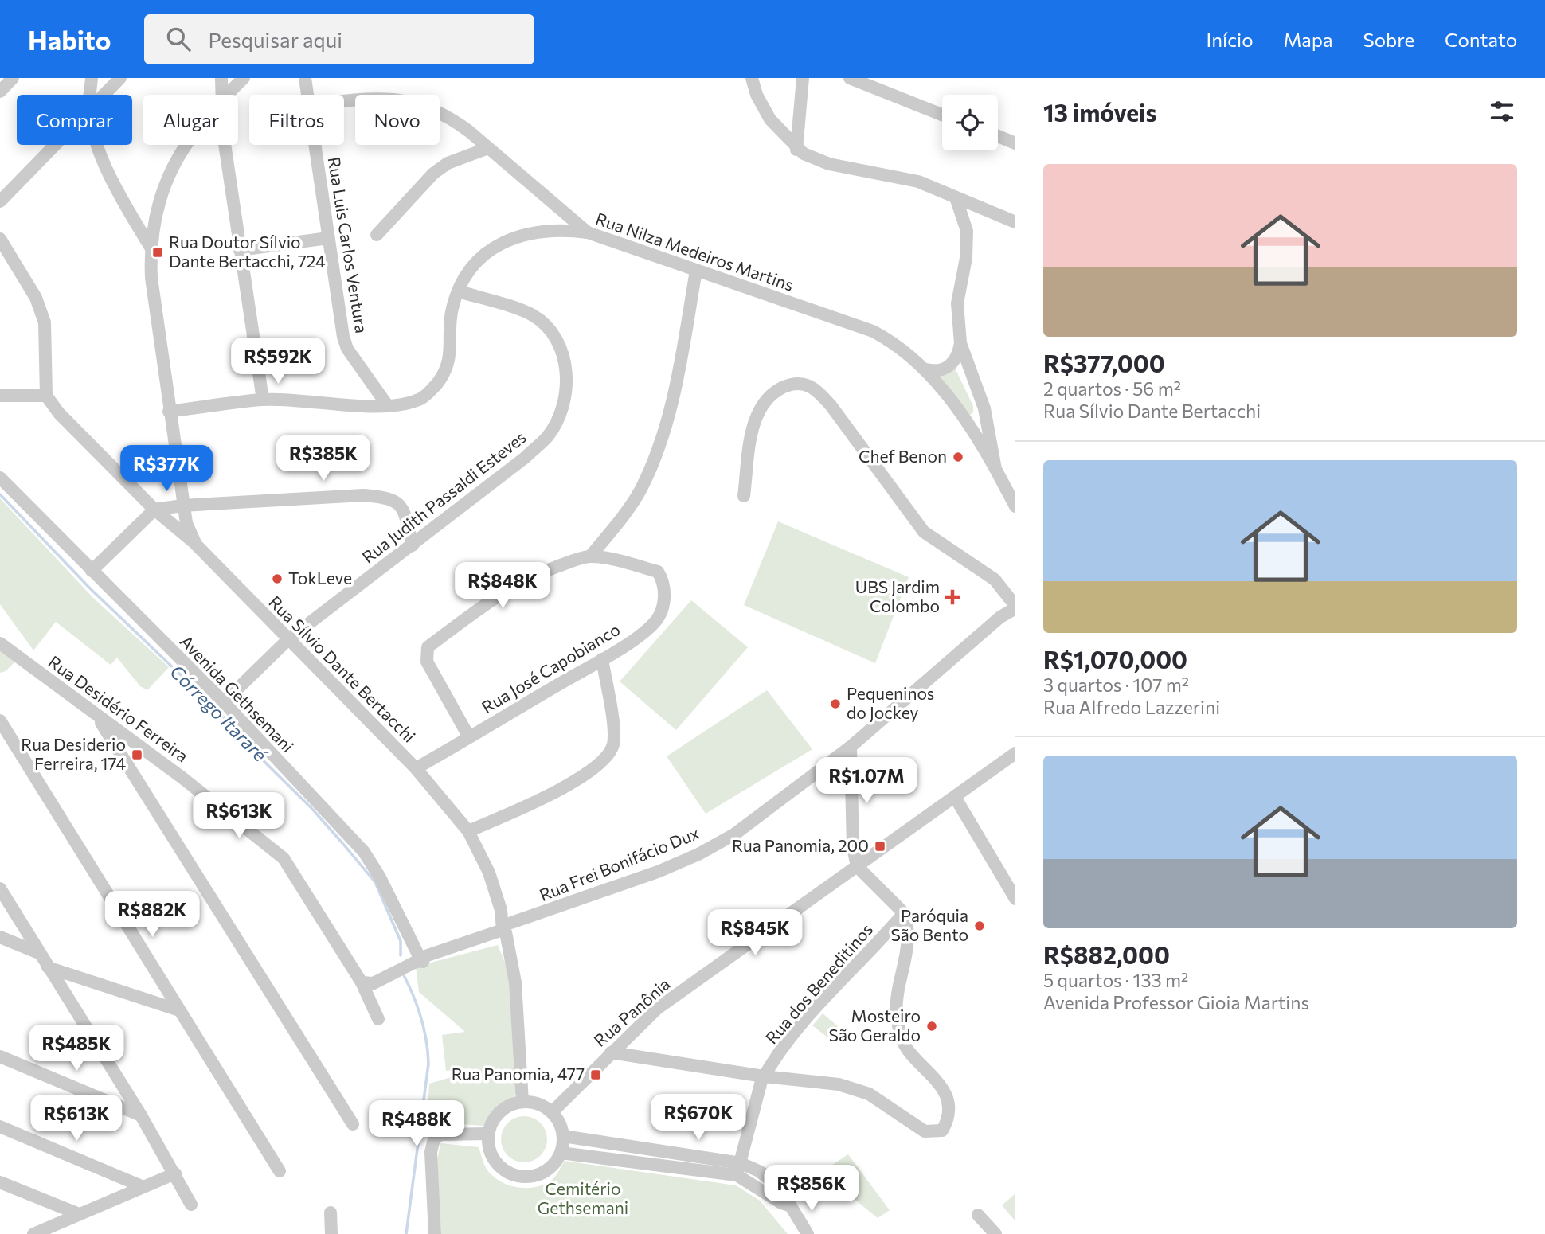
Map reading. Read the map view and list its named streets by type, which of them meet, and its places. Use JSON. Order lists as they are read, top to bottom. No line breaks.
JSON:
{"streets":{"street":["Rua Luis Carlos Ventura","Rua Nilza Medeiros Martins","Rua Judith Passaldi Esteves","Rua José Capobianco","Rua Sílvio Dante Bertacchi","Avenida Gethsemani","Rua Desidério Ferreira","Rua Frei Bonifácio Dux","Rua dos Beneditinos","Rua Panônia"]},"crossings":[["Rua Luis Carlos Ventura","Rua Nilza Medeiros Martins"],["Rua Nilza Medeiros Martins","Rua Judith Passaldi Esteves"],["Rua Nilza Medeiros Martins","Rua Sílvio Dante Bertacchi"],["Rua Judith Passaldi Esteves","Rua Sílvio Dante Bertacchi"],["Rua Judith Passaldi Esteves","Avenida Gethsemani"],["Rua José Capobianco","Rua Sílvio Dante Bertacchi"],["Rua Sílvio Dante Bertacchi","Rua Frei Bonifácio Dux"],["Rua Sílvio Dante Bertacchi","Rua Panônia"],["Avenida Gethsemani","Rua Frei Bonifácio Dux"],["Rua Desidério Ferreira","Rua Frei Bonifácio Dux"]],"water":["Córrego Itararé"],"parks":["Cemitério Gethsemani"],"places":{"transit":["Rua Doutor Sílvio Dante Bertacchi, 724","Rua Desiderio Ferreira, 174","Rua Panomia, 200","Rua Panomia, 477"],"other":["Chef Benon","TokLeve","Pequeninos do Jockey","Paróquia São Bento","Mosteiro São Geraldo"],"health":["UBS Jardim Colombo"]},"page":{"header":"Habito","search":"Pesquisar aqui","nav":["Início","Mapa","Sobre","Contato"],"heading":"13 imóveis","chip":["Comprar","Alugar","Filtros","Novo"],"list":[{"name":"R$377,000","note":"2 quartos · 56 m² · Rua Sílvio Dante Bertacchi"},{"name":"R$1,070,000","note":"3 quartos · 107 m² · Rua Alfredo Lazzerini"},{"name":"R$882,000","note":"5 quartos · 133 m² · Avenida Professor Gioia Martins"}],"price":["R$592K","R$385K","R$377K","R$848K","R$1.07M","R$613K","R$882K","R$845K","R$485K","R$670K","R$613K","R$488K","R$856K"]}}
